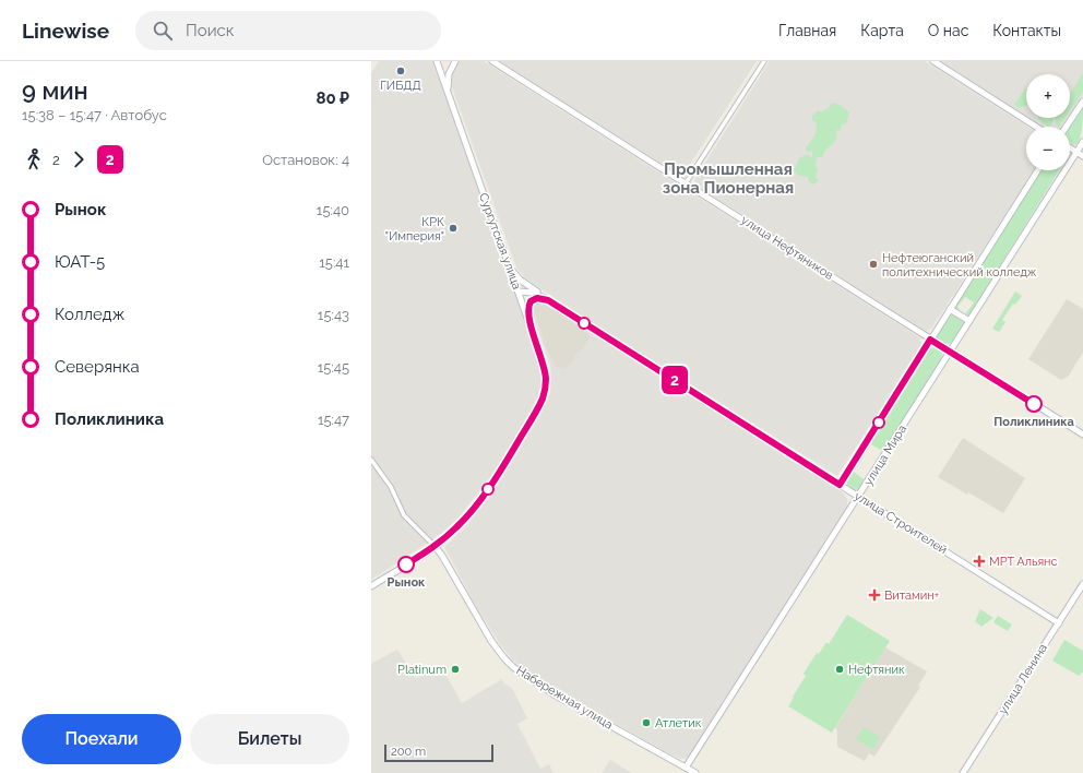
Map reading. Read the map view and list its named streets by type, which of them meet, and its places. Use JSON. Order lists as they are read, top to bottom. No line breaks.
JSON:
{"streets":{"main road":["Сургутская улица","улица Нефтяников","улица Мира","улица Строителей","улица Ленина","Набережная улица"]},"crossings":[["Сургутская улица","улица Строителей"],["Сургутская улица","Набережная улица"],["улица Нефтяников","улица Мира"],["улица Мира","улица Строителей"],["улица Мира","Набережная улица"],["улица Строителей","улица Ленина"]],"districts":["Промышленная зона Пионерная"],"places":{"other":["ГИБДД","КРК \"Империя\"","Нефтеюганский политехнический колледж","Поликлиника","Рынок","Platinum","Нефтяник","Атлетик"],"health":["МРТ Альянс","Витамин+"]},"lines":["bus line 2"],"scale_bar":"200 m","page":{"header":"Linewise","search":"Поиск","nav":["Главная","Карта","О нас","Контакты"],"heading":["9 мин","15:38 – 15:47 · Автобус","80 ₽"],"on_map":"2","map_buttons":["+","−"],"legs":["2","2","Остановок: 4"],"list":[{"name":"Рынок","value":"15:40"},{"name":"ЮАТ-5","value":"15:41"},{"name":"Колледж","value":"15:43"},{"name":"Северянка","value":"15:45"},{"name":"Поликлиника","value":"15:47"}],"buttons":["Поехали","Билеты"],"scale":"200 m"}}
